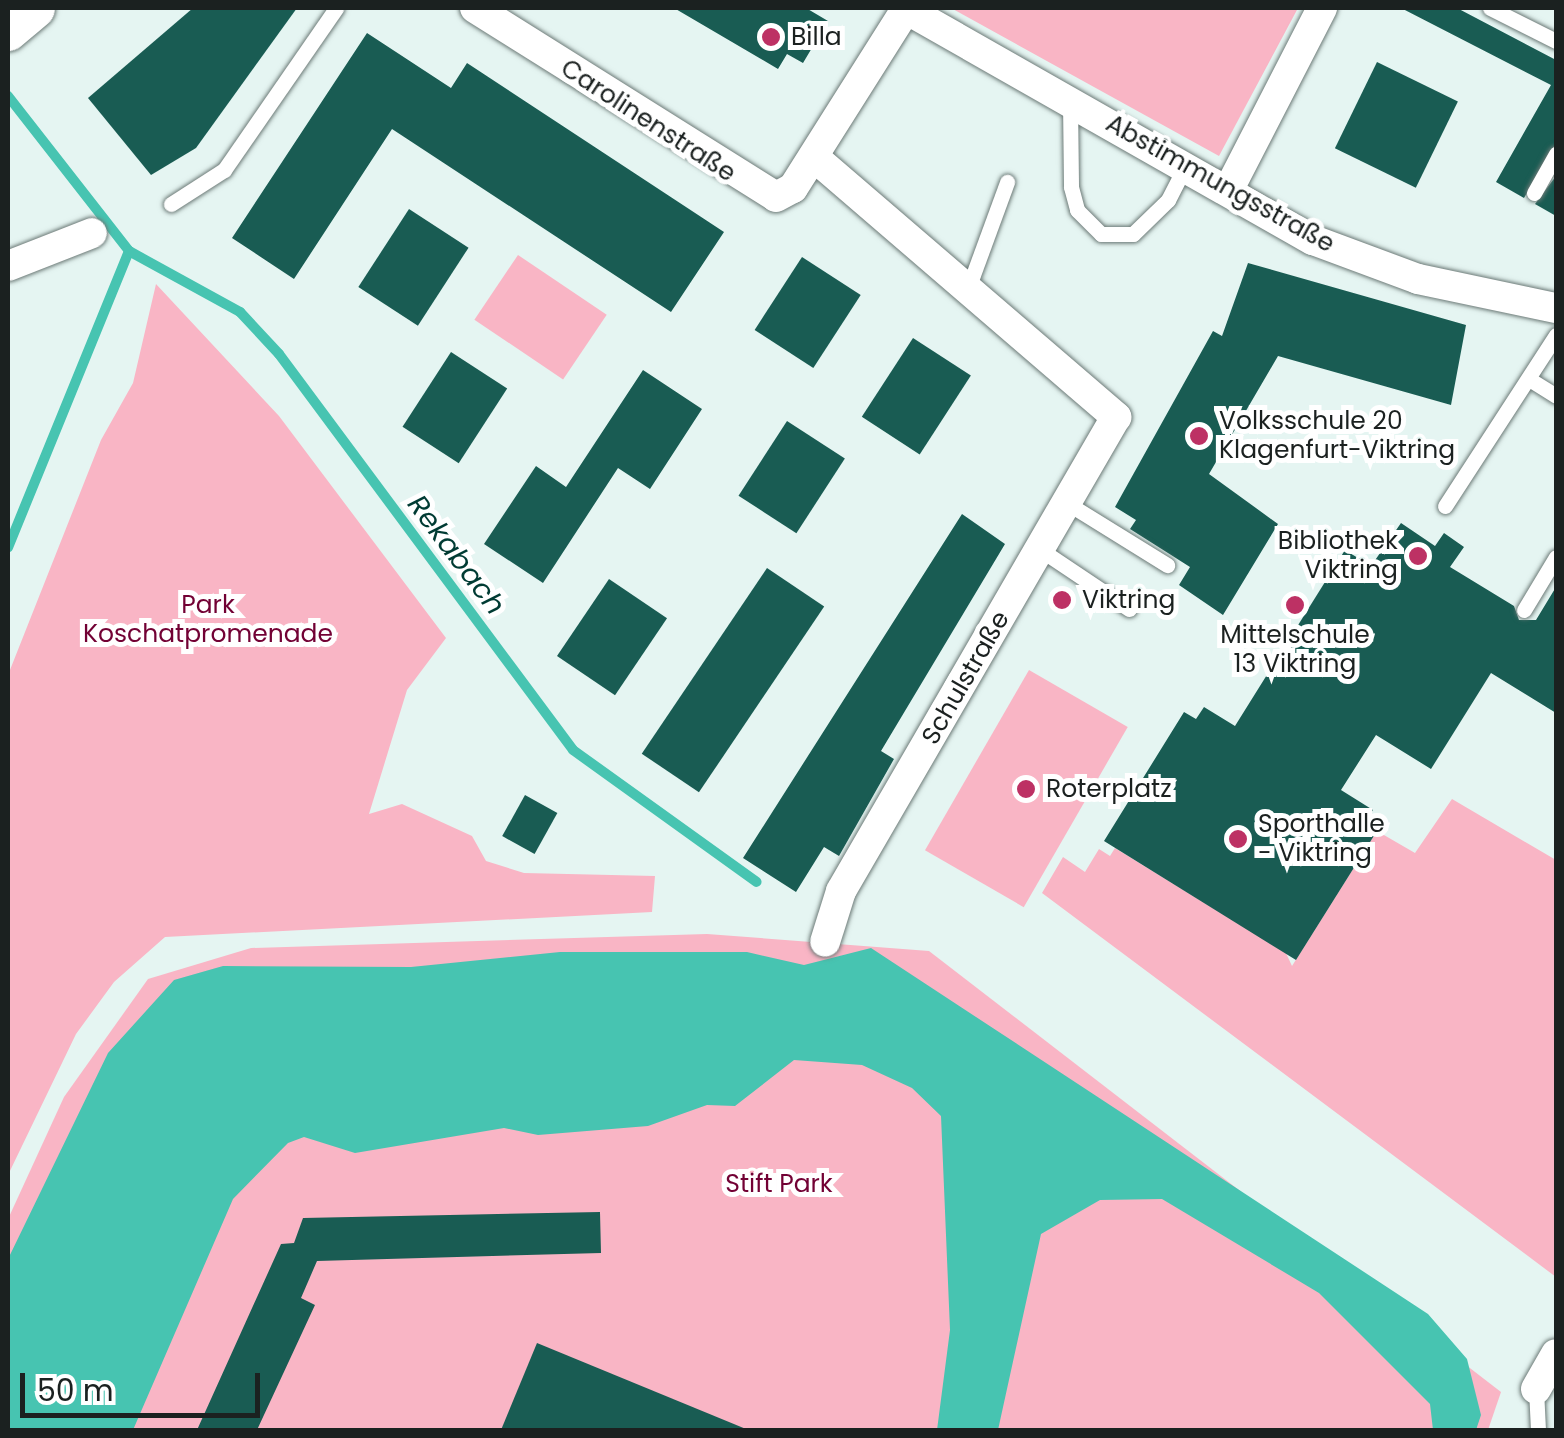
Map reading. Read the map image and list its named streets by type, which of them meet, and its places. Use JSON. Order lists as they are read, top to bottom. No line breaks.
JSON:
{"streets":{"street":["Carolinenstraße","Abstimmungsstraße","Schulstraße"]},"crossings":[["Carolinenstraße","Abstimmungsstraße"]],"water":["Rekabach"],"parks":["Park Koschatpromenade","Stift Park"],"places":["Billa","Volksschule 20 Klagenfurt-Viktring","Bibliothek Viktring","Viktring","Mittelschule 13 Viktring","Roterplatz","Sporthalle - Viktring"],"scale_bar":"50 m"}
